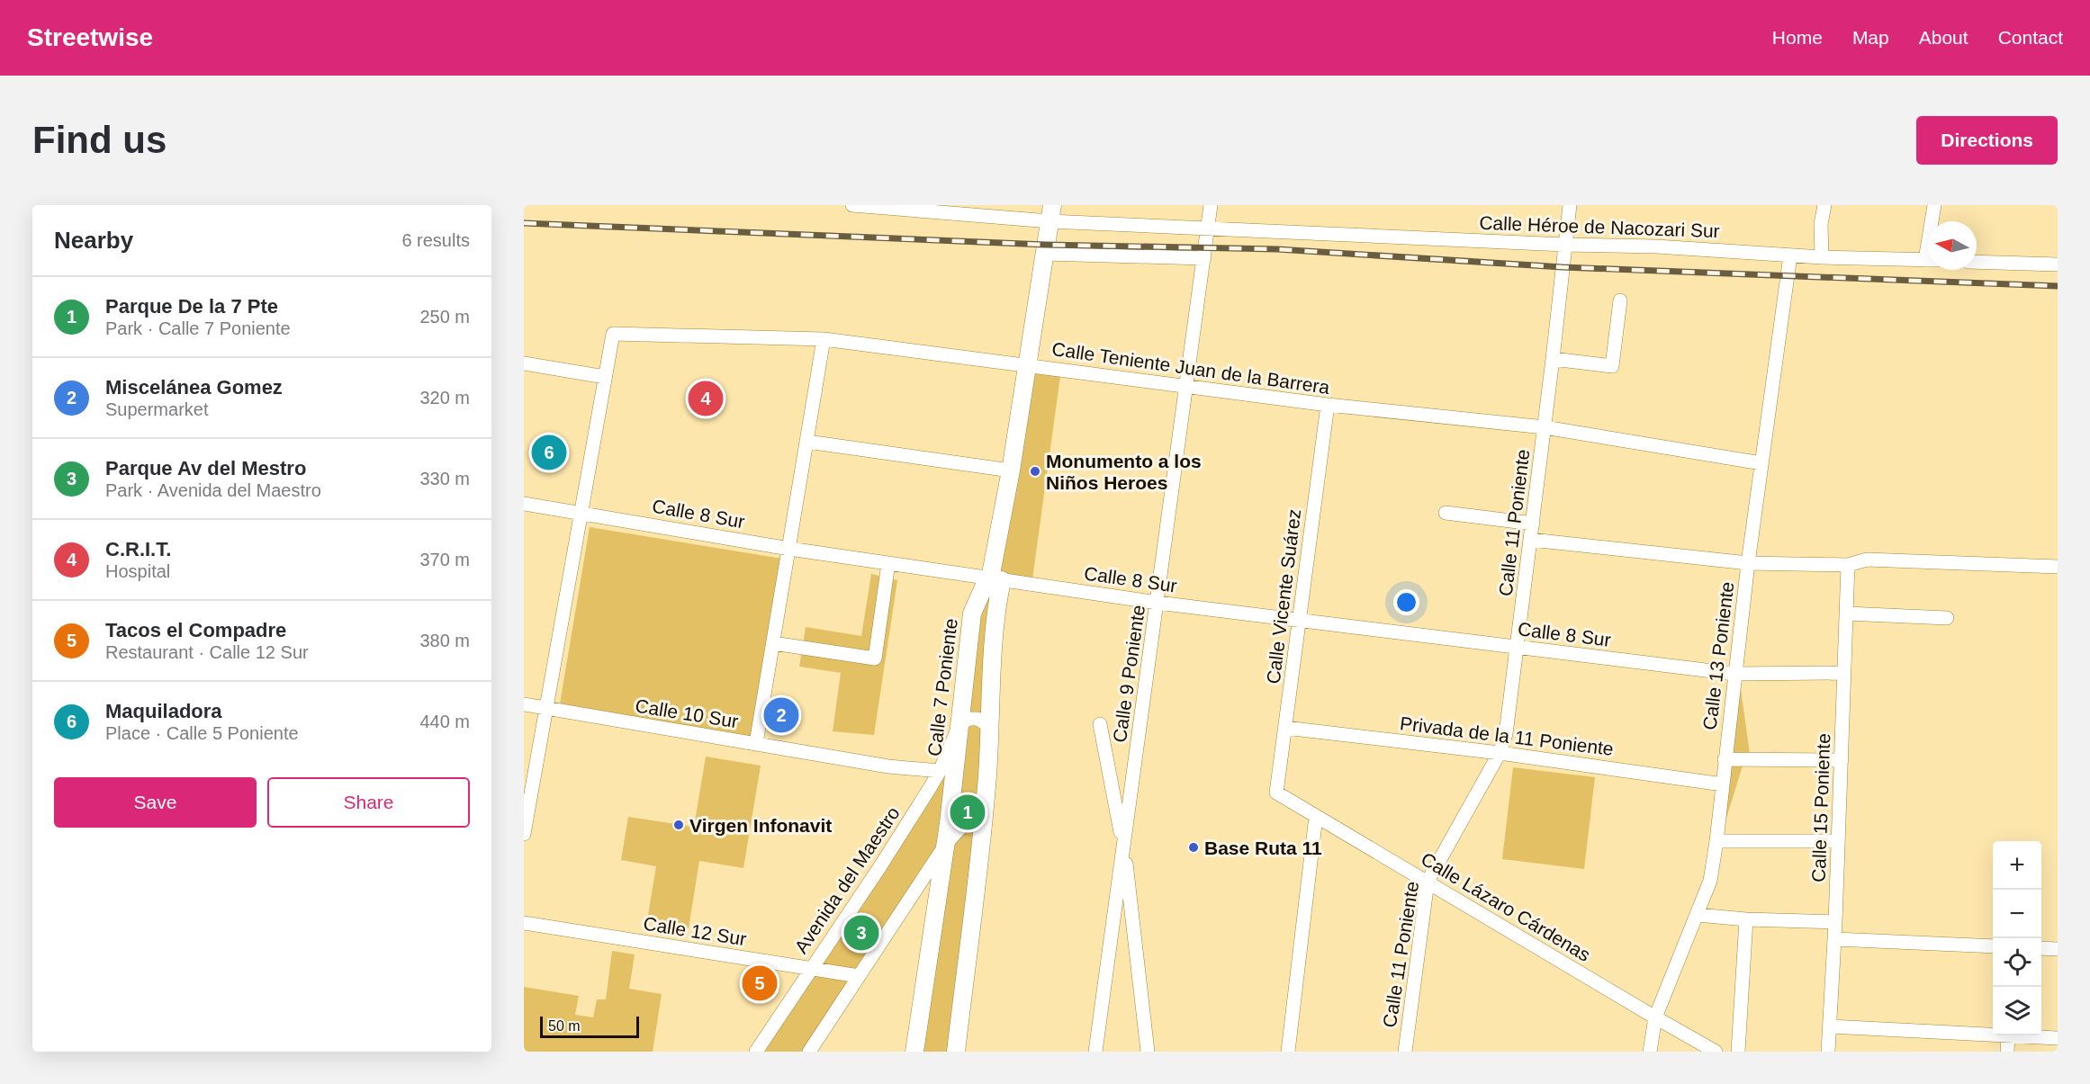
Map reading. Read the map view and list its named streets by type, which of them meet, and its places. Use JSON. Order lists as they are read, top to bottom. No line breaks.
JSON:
{"streets":{"main road":["Calle 7 Poniente"],"street":["Calle Héroe de Nacozari Sur","Calle Teniente Juan de la Barrera","Calle 8 Sur","Calle 11 Poniente","Calle Vicente Suárez","Calle 13 Poniente","Calle 9 Poniente","Calle 10 Sur","Privada de la 11 Poniente","Calle 15 Poniente","Avenida del Maestro","Calle Lázaro Cárdenas","Calle 12 Sur"]},"crossings":[["Calle Héroe de Nacozari Sur","Calle 11 Poniente"],["Calle Héroe de Nacozari Sur","Calle 13 Poniente"],["Calle Héroe de Nacozari Sur","Calle 9 Poniente"],["Calle Héroe de Nacozari Sur","Calle 7 Poniente"],["Calle Teniente Juan de la Barrera","Calle 11 Poniente"],["Calle Teniente Juan de la Barrera","Calle Vicente Suárez"],["Calle Teniente Juan de la Barrera","Calle 13 Poniente"],["Calle Teniente Juan de la Barrera","Calle 9 Poniente"],["Calle Teniente Juan de la Barrera","Calle 7 Poniente"],["Calle 8 Sur","Calle 11 Poniente"],["Calle 8 Sur","Calle Vicente Suárez"],["Calle 8 Sur","Calle 13 Poniente"],["Calle 8 Sur","Calle 9 Poniente"],["Calle 8 Sur","Calle 7 Poniente"],["Calle 8 Sur","Calle 15 Poniente"],["Calle 11 Poniente","Privada de la 11 Poniente"],["Calle 11 Poniente","Calle Lázaro Cárdenas"],["Calle Vicente Suárez","Privada de la 11 Poniente"],["Calle Vicente Suárez","Calle Lázaro Cárdenas"],["Calle 13 Poniente","Privada de la 11 Poniente"],["Calle 13 Poniente","Calle Lázaro Cárdenas"],["Calle 7 Poniente","Avenida del Maestro"],["Calle 10 Sur","Avenida del Maestro"],["Avenida del Maestro","Calle 12 Sur"]],"places":["Monumento a los Niños Heroes","Virgen Infonavit","Base Ruta 11"],"scale_bar":"50 m","north":"left","page":{"header":"Streetwise","nav":["Home","Map","About","Contact"],"buttons":["Directions",["Save","Share"]],"title":"Find us","heading":["Nearby","6 results"],"list":[{"mark":"1","name":"Parque De la 7 Pte","note":"Park · Calle 7 Poniente","value":"250 m"},{"mark":"2","name":"Miscelánea Gomez","note":"Supermarket","value":"320 m"},{"mark":"3","name":"Parque Av del Mestro","note":"Park · Avenida del Maestro","value":"330 m"},{"mark":"4","name":"C.R.I.T.","note":"Hospital","value":"370 m"},{"mark":"5","name":"Tacos el Compadre","note":"Restaurant · Calle 12 Sur","value":"380 m"},{"mark":"6","name":"Maquiladora","note":"Place · Calle 5 Poniente","value":"440 m"}],"pins":["4","6","2","1","3","5"],"map_buttons":["+","−"],"scale":"50 m"}}
